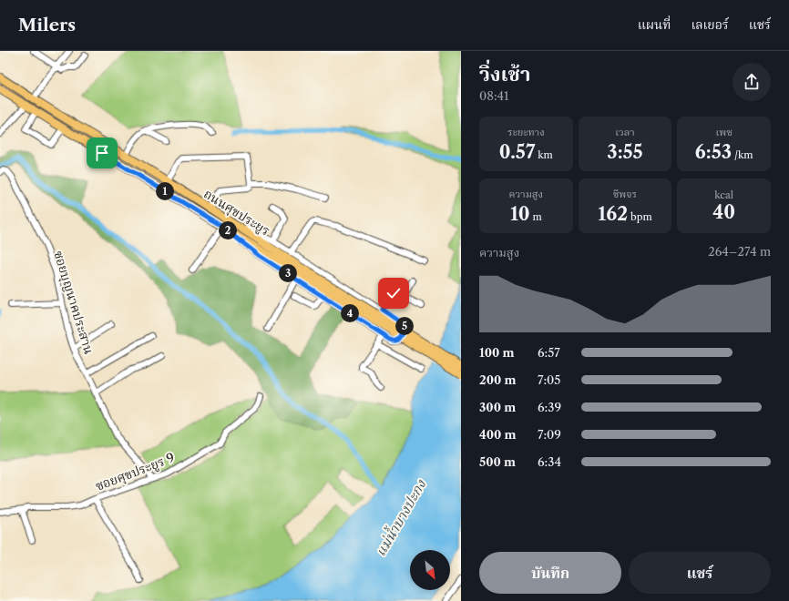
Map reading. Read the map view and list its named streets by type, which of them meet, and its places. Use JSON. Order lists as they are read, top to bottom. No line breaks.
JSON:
{"streets":{"main road":["ถนนศุขประยูร"],"street":["ซอยบุญนาคประสาน","ซอยศุขประยูร 9"]},"crossings":[["ซอยบุญนาคประสาน","ซอยศุขประยูร 9"]],"water":["แม่น้ำบางปะกง"],"north":"bottom right","page":{"header":"Milers","nav":["แผนที่","เลเยอร์","แชร์"],"heading":["วิ่งเช้า","08:41"],"stats":[["ระยะทาง","0.57 km"],["เวลา","3:55"],["เพซ","6:53 /km"],["ความสูง","10 m"],["ชีพจร","162 bpm"],["kcal","40"]],"pins":["1","2","3","4","5"],"chart":["ความสูง","264–274 m"],"list":[{"name":"100 m","note":"6:57"},{"name":"200 m","note":"7:05"},{"name":"300 m","note":"6:39"},{"name":"400 m","note":"7:09"},{"name":"500 m","note":"6:34"}],"buttons":["บันทึก","แชร์"]}}
